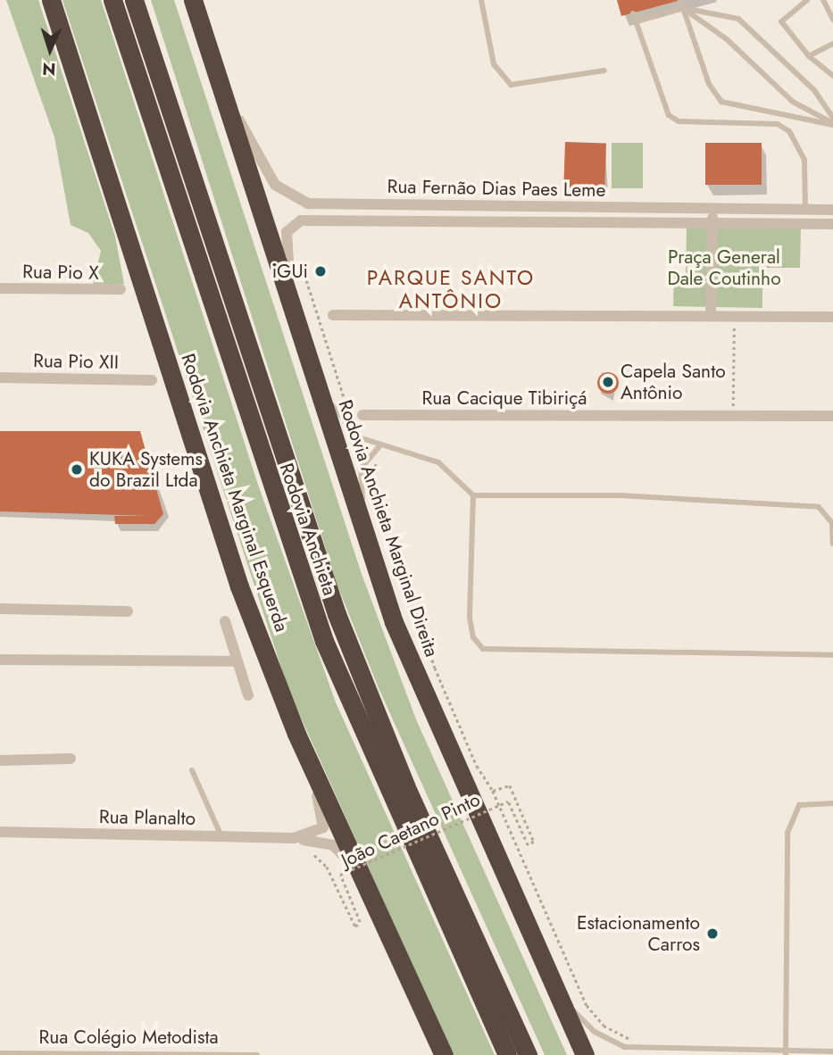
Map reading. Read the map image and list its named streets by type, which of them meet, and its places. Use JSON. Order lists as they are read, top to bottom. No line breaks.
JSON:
{"streets":{"highway":["Rodovia Anchieta Marginal Esquerda","Rodovia Anchieta Marginal Direita","Rodovia Anchieta"],"street":["Rua Fernão Dias Paes Leme","Rua Pio X","Rua Pio XII","Rua Cacique Tibiriçá","Rua Planalto"],"lane":["Rua Colégio Metodista"],"path":["João Caetano Pinto"]},"crossings":[["Rua Fernão Dias Paes Leme","Rodovia Anchieta Marginal Direita"],["Rodovia Anchieta Marginal Esquerda","Rua Planalto"]],"districts":["PARQUE SANTO ANTÔNIO"],"parks":["Praça General Dale Coutinho"],"places":["iGUi","Capela Santo Antônio","KUKA Systems do Brazil Ltda","Estacionamento Carros"],"north":"bottom"}
